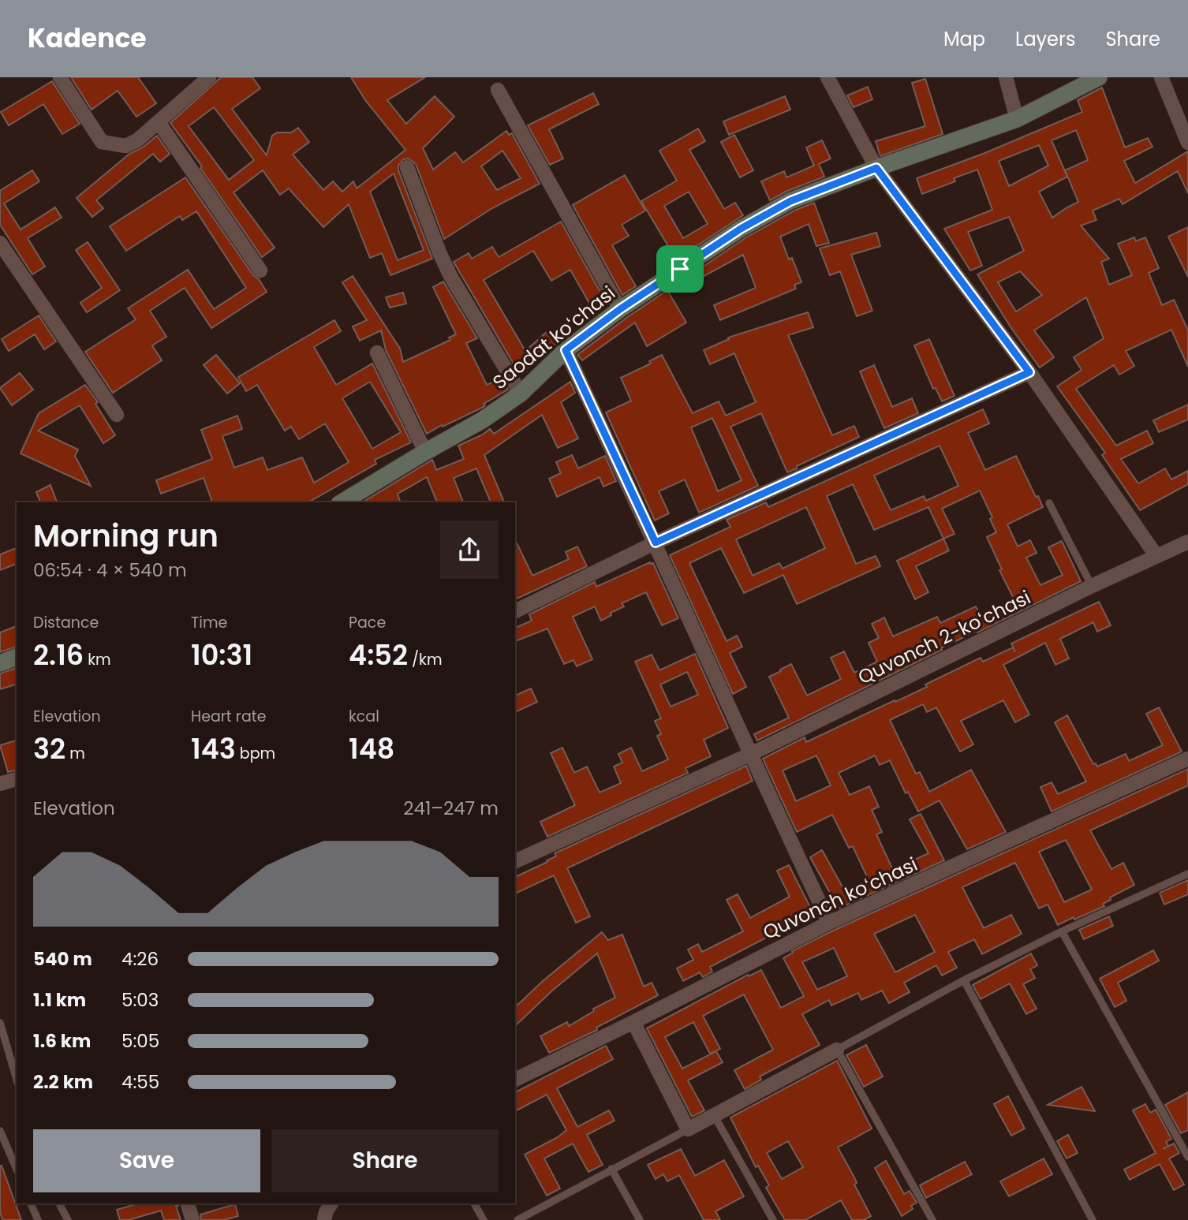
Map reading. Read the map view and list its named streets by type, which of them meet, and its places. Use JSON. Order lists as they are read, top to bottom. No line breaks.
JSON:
{"streets":{"street":["Saodat koʻchasi","Quvonch 2-koʻchasi","Quvonch koʻchasi"]},"page":{"header":"Kadence","nav":["Map","Layers","Share"],"heading":["Morning run","06:54 · 4 × 540 m"],"stats":[["Distance","2.16 km"],["Time","10:31"],["Pace","4:52 /km"],["Elevation","32 m"],["Heart rate","143 bpm"],["kcal","148"]],"chart":["Elevation","241–247 m"],"list":[{"name":"540 m","note":"4:26"},{"name":"1.1 km","note":"5:03"},{"name":"1.6 km","note":"5:05"},{"name":"2.2 km","note":"4:55"}],"buttons":["Save","Share"]}}
